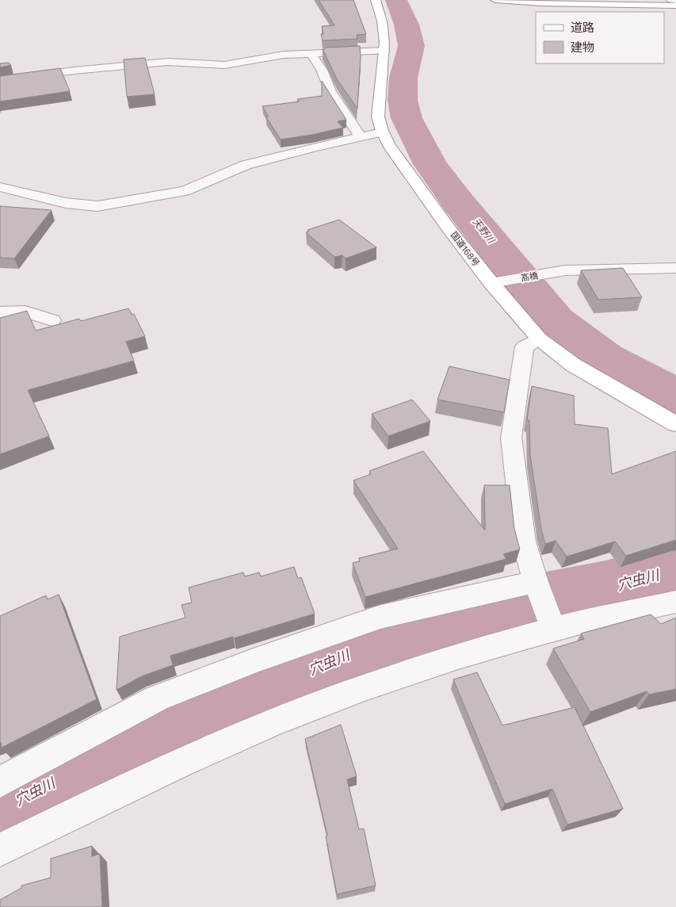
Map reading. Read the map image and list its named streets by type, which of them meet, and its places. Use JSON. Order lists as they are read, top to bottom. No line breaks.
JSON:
{"streets":{"highway":["国道168号"],"street":["髙橋"]},"crossings":[["国道168号","髙橋"]],"water":["天野川","穴虫川"],"legend":["道路","建物"]}
